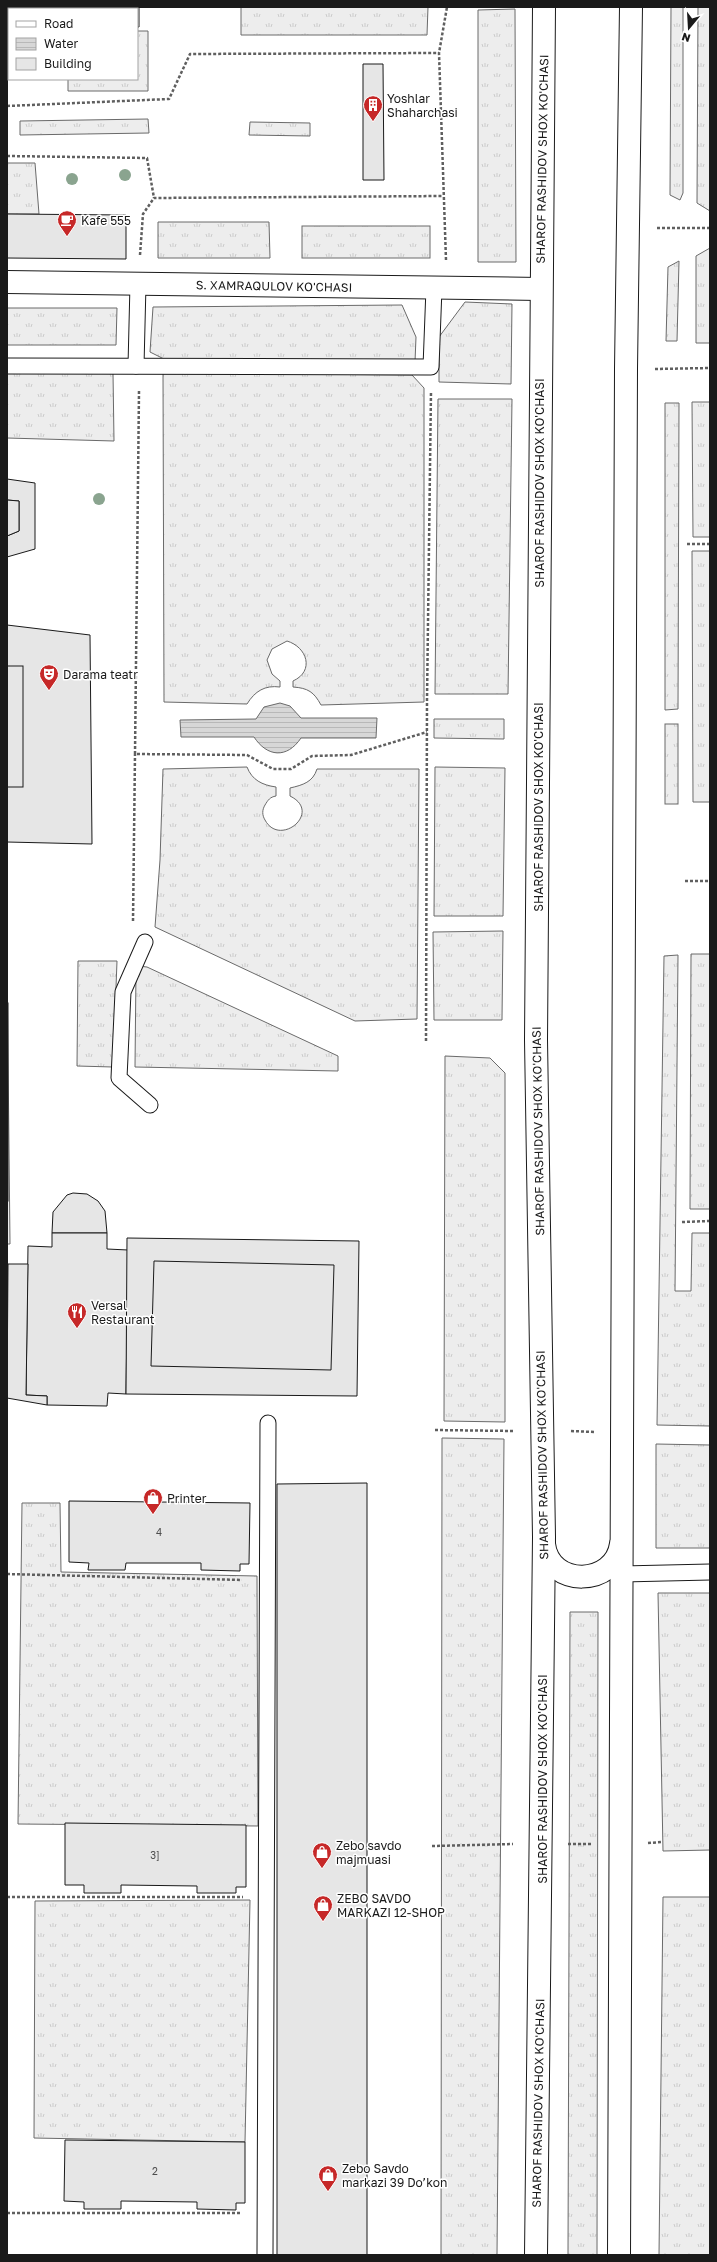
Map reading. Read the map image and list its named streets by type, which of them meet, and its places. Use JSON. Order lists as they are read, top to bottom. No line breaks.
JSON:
{"streets":{"main road":["SHAROF RASHIDOV SHOX KO'CHASI","S. XAMRAQULOV KO'CHASI"]},"crossings":[["SHAROF RASHIDOV SHOX KO'CHASI","S. XAMRAQULOV KO'CHASI"]],"places":{"building":["Yoshlar Shaharchasi"],"cafe":["Kafe 555"],"theatre":["Darama teatr"],"restaurant":["Versal Restaurant"],"shop":["Printer","Zebo savdo majmuasi","ZEBO SAVDO MARKAZI 12-SHOP","Zebo Savdo markazi 39 Do’kon"]},"house_numbers":["4","3]","2"],"legend":["Road","Water","Building"],"north":"bottom"}
